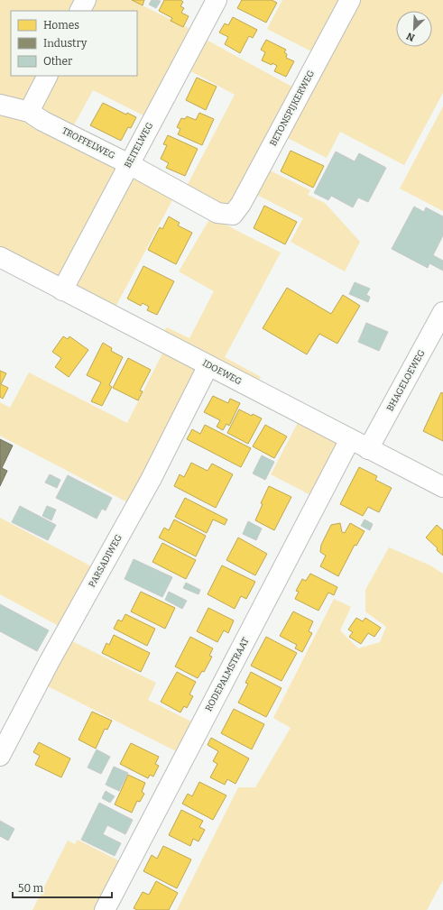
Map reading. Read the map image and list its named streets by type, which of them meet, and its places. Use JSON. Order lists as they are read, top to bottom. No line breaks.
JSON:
{"streets":{"street":["BETONSPIJKERWEG","TROFFELWEG","BEITELWEG","IDOEWEG","BHAGELOEWEG","PARSADIWEG","RODEPALMSTRAAT"]},"crossings":[["BETONSPIJKERWEG","TROFFELWEG"],["TROFFELWEG","BEITELWEG"],["BEITELWEG","IDOEWEG"],["IDOEWEG","BHAGELOEWEG"],["IDOEWEG","PARSADIWEG"],["IDOEWEG","RODEPALMSTRAAT"]],"legend":["Homes","Industry","Other"],"scale_bar":"50 m","north":"bottom left"}
